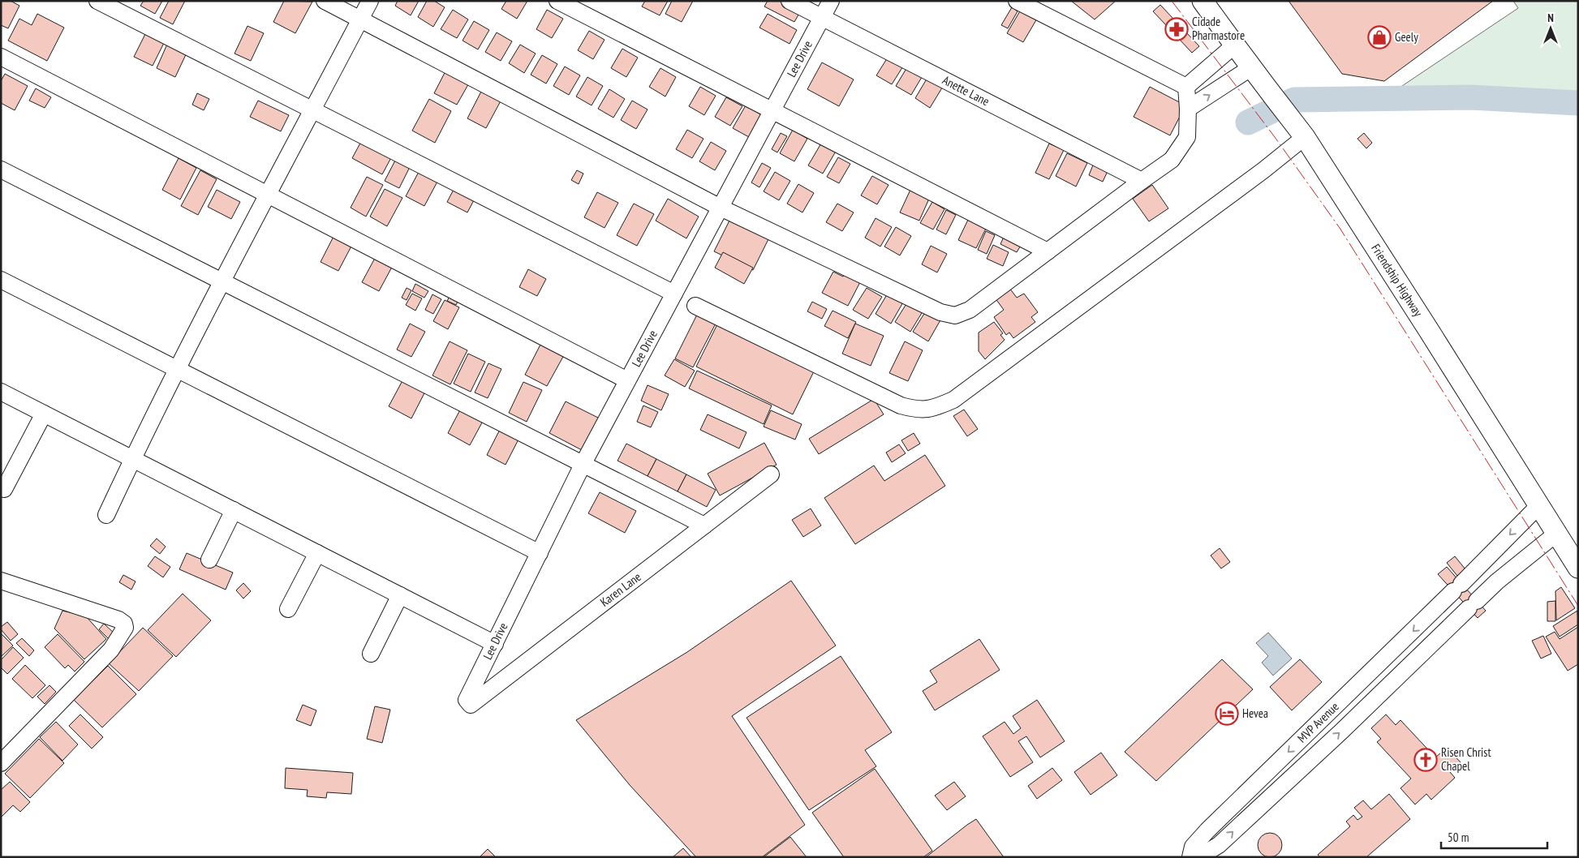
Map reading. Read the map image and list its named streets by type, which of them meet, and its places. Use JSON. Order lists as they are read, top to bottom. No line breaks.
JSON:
{"streets":{"main road":["Friendship Highway"],"street":["Lee Drive","Anette Lane","Karen Lane","MVP Avenue"]},"crossings":[["Lee Drive","Anette Lane"],["Lee Drive","Karen Lane"],["Friendship Highway","MVP Avenue"]],"places":{"pharmacy":["Cidade Pharmastore"],"shop":["Geely"],"hotel":["Hevea"],"church":["Risen Christ Chapel"]},"scale_bar":"50 m","north":"top"}
